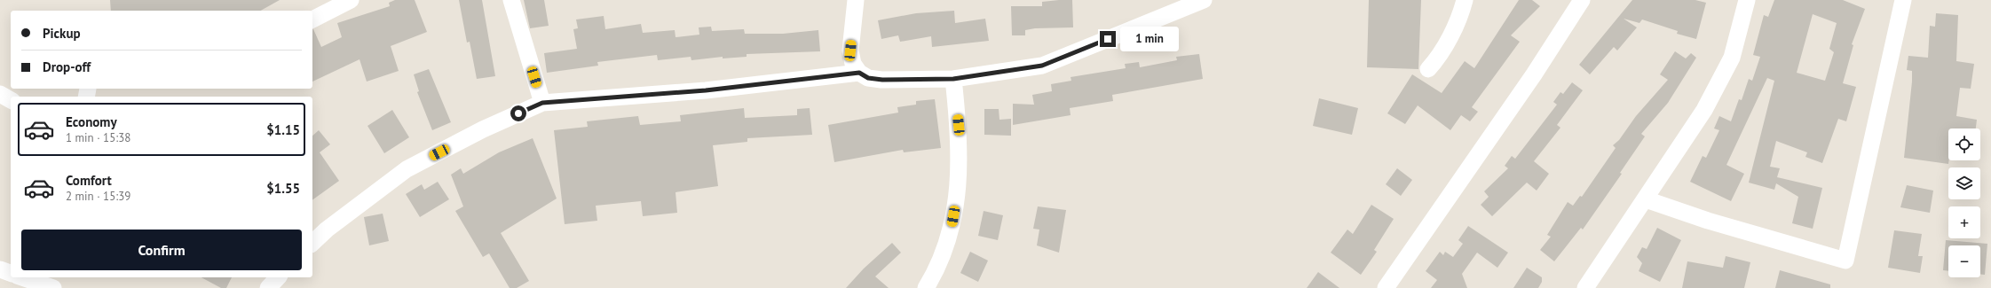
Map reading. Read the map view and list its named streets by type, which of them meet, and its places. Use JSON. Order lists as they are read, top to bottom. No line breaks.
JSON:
{"page":{"banner":["Pickup","Drop-off"],"bubble":"1 min","list":[{"name":"Economy","note":"1 min · 15:38","value":"$1.15"},{"name":"Comfort","note":"2 min · 15:39","value":"$1.55"}],"map_buttons":["+","−"],"buttons":"Confirm"}}
